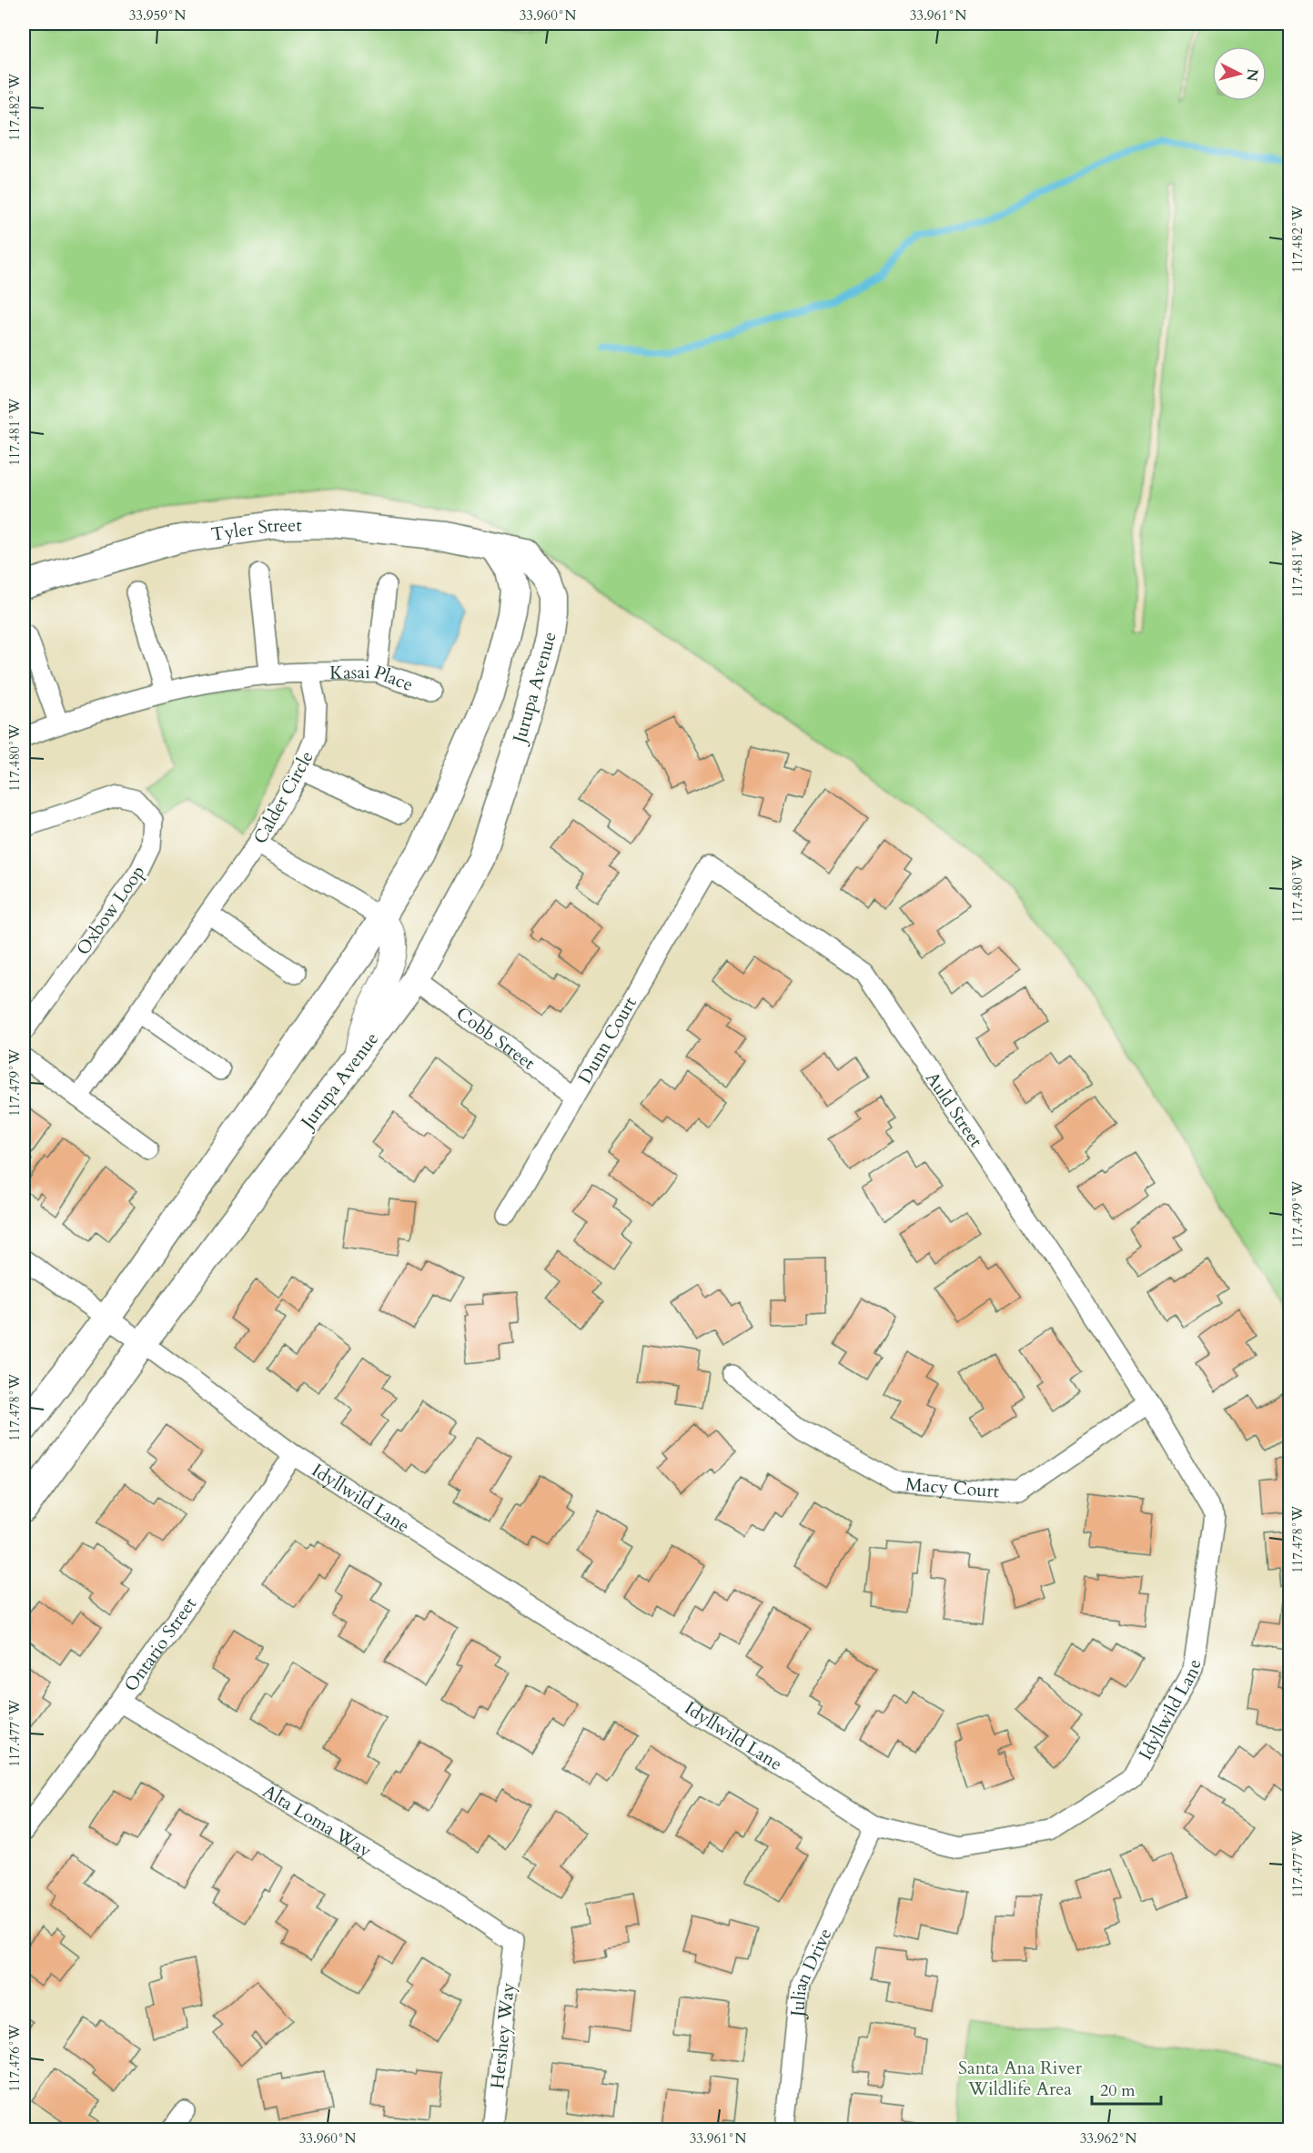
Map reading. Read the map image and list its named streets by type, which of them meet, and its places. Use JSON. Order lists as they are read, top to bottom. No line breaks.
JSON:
{"streets":{"main road":["Tyler Street","Jurupa Avenue"],"street":["Kasai Place","Calder Circle","Oxbow Loop","Cobb Street","Dunn Court","Auld Street","Macy Court","Idyllwild Lane","Ontario Street","Alta Loma Way","Julian Drive","Hershey Way"]},"crossings":[["Tyler Street","Jurupa Avenue"],["Kasai Place","Calder Circle"],["Jurupa Avenue","Cobb Street"],["Jurupa Avenue","Idyllwild Lane"],["Cobb Street","Dunn Court"],["Dunn Court","Auld Street"],["Auld Street","Macy Court"],["Auld Street","Idyllwild Lane"],["Macy Court","Idyllwild Lane"],["Idyllwild Lane","Ontario Street"],["Idyllwild Lane","Julian Drive"],["Ontario Street","Alta Loma Way"],["Alta Loma Way","Hershey Way"]],"parks":["Santa Ana River Wildlife Area"],"scale_bar":"20 m","north":"right","coordinates":["33.959°N","33.960°N","33.961°N","117.482°W","117.481°W","117.480°W","117.479°W","117.478°W","117.477°W","117.476°W","33.962°N"]}
